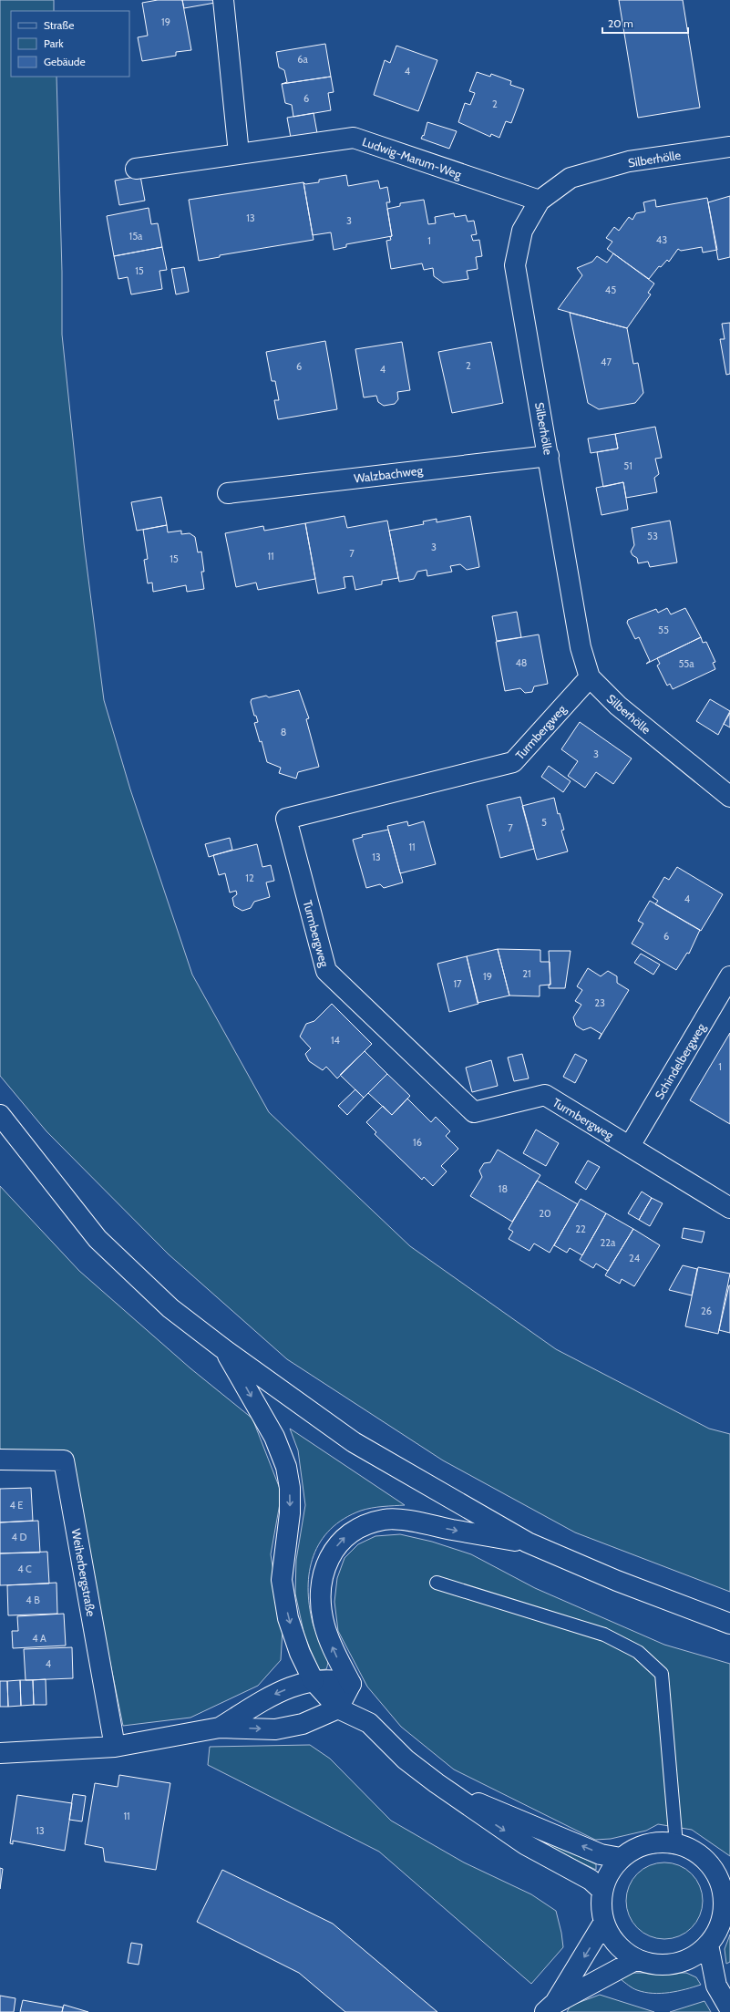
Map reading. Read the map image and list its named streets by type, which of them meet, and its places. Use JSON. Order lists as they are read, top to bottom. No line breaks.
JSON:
{"streets":{"street":["Ludwig-Marum-Weg","Silberhölle","Walzbachweg","Turmbergweg","Schindelbergweg","Weiherbergstraße"]},"crossings":[["Ludwig-Marum-Weg","Silberhölle"],["Silberhölle","Walzbachweg"],["Silberhölle","Turmbergweg"],["Turmbergweg","Schindelbergweg"]],"house_numbers":["19","6a","4","6","2","13","3","15a","43","1","15","45","47","2","6","4","51","53","3","7","11","15","55","48","55a","8","3","5","7","11","13","12","4","6","21","19","17","23","14","1","16","18","20","22","22a","24","26","4 E","4 D","4 C","4 B","4 A","4","11","13"],"legend":["Straße","Park","Gebäude"],"scale_bar":"20 m"}
